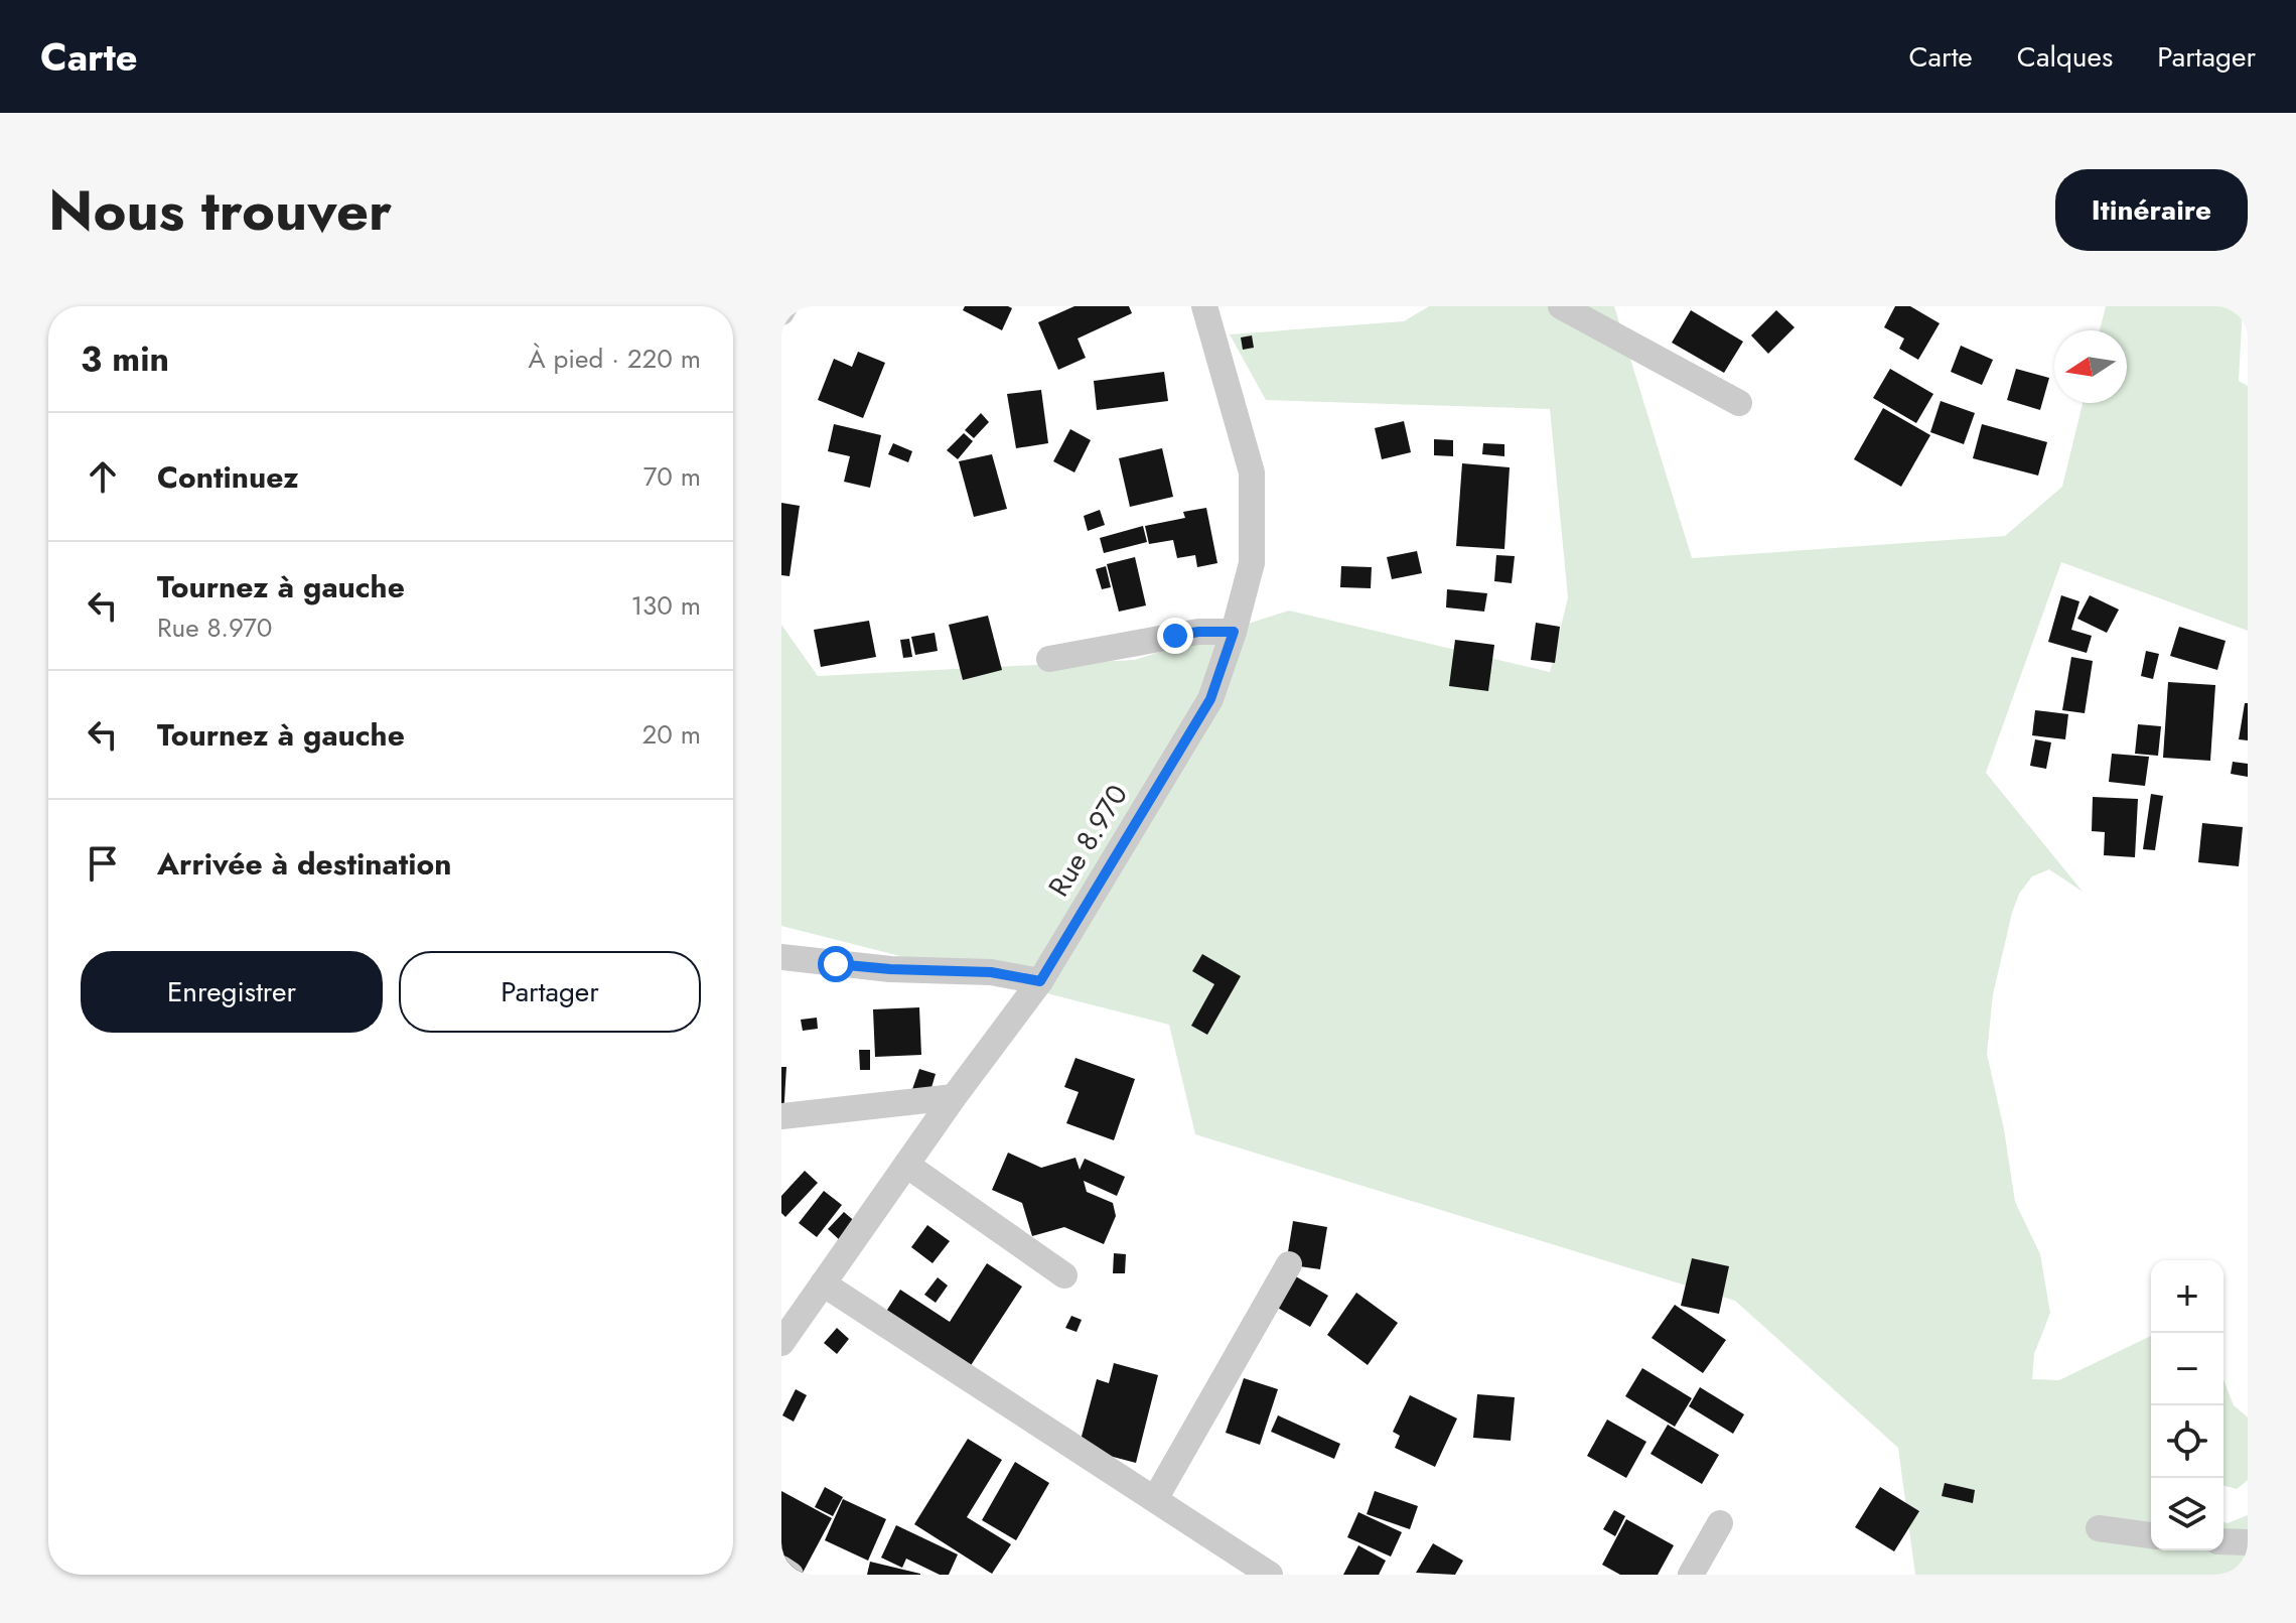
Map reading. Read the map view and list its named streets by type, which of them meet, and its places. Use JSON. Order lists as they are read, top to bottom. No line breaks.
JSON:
{"streets":{"street":["Rue 8.970"]},"north":"left","page":{"header":"Carte","nav":["Carte","Calques","Partager"],"title":"Nous trouver","buttons":["Itinéraire",["Enregistrer","Partager"]],"heading":["3 min","À pied · 220 m"],"list":[["Continuez","70 m"],["Tournez à gauche","Rue 8.970","130 m"],["Tournez à gauche","20 m"],"Arrivée à destination"],"map_buttons":["+","−"]}}
